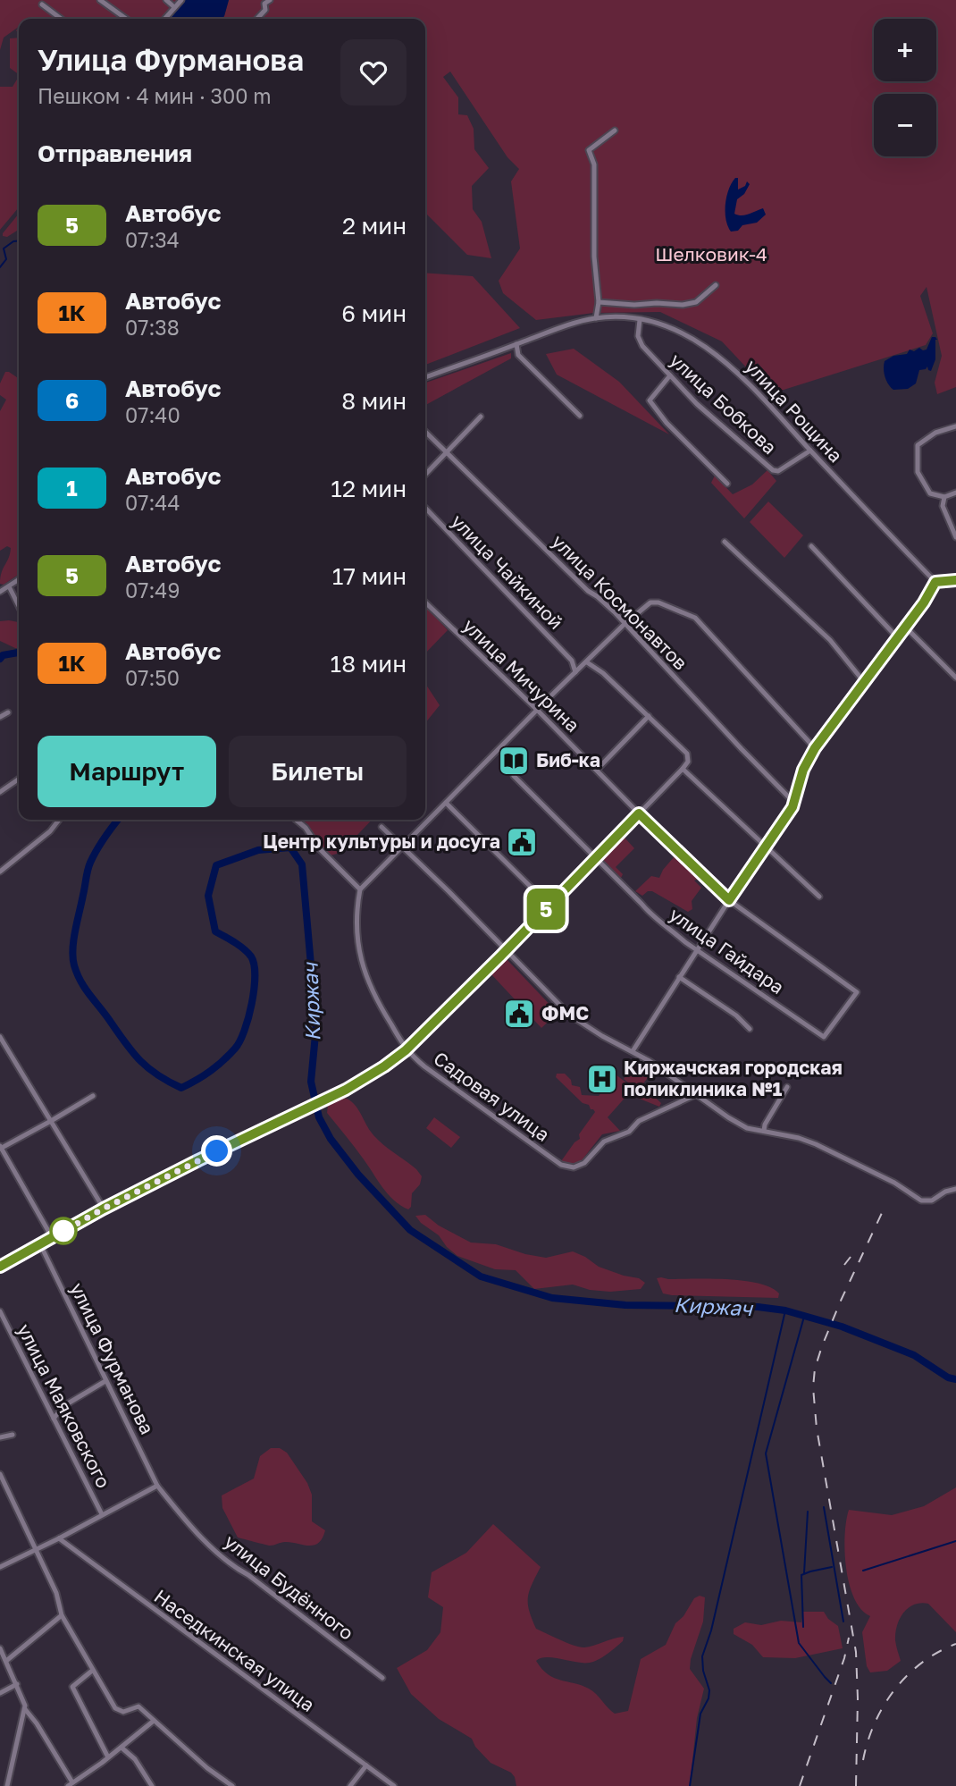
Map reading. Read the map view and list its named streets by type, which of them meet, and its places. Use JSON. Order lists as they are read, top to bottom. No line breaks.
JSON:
{"streets":{"street":["улица Бобкова","улица Рощина","улица Чайкиной","улица Космонавтов","улица Мичурина","улица Гайдара","Садовая улица","улица Фурманова","улица Маяковского","улица Будённого","Наседкинская улица"]},"crossings":[["улица Бобкова","улица Рощина"],["улица Мичурина","улица Гайдара"],["улица Фурманова","улица Будённого"]],"water":["Киржач"],"parks":["Шелковик-4"],"places":{"library":["Биб-ка"],"public building":["Центр культуры и досуга","ФМС"],"hospital":["Киржачская городская поликлиника №1"]},"lines":["bus line 5"],"page":{"on_map":"5","map_buttons":["+","−"],"heading":[["Улица Фурманова","Пешком · 4 мин · 300 m"],"Отправления"],"list":[{"mark":"5","name":"Автобус","note":"07:34","value":"2 мин"},{"mark":"1К","name":"Автобус","note":"07:38","value":"6 мин"},{"mark":"6","name":"Автобус","note":"07:40","value":"8 мин"},{"mark":"1","name":"Автобус","note":"07:44","value":"12 мин"},{"mark":"5","name":"Автобус","note":"07:49","value":"17 мин"},{"mark":"1К","name":"Автобус","note":"07:50","value":"18 мин"}],"buttons":["Маршрут","Билеты"]}}
